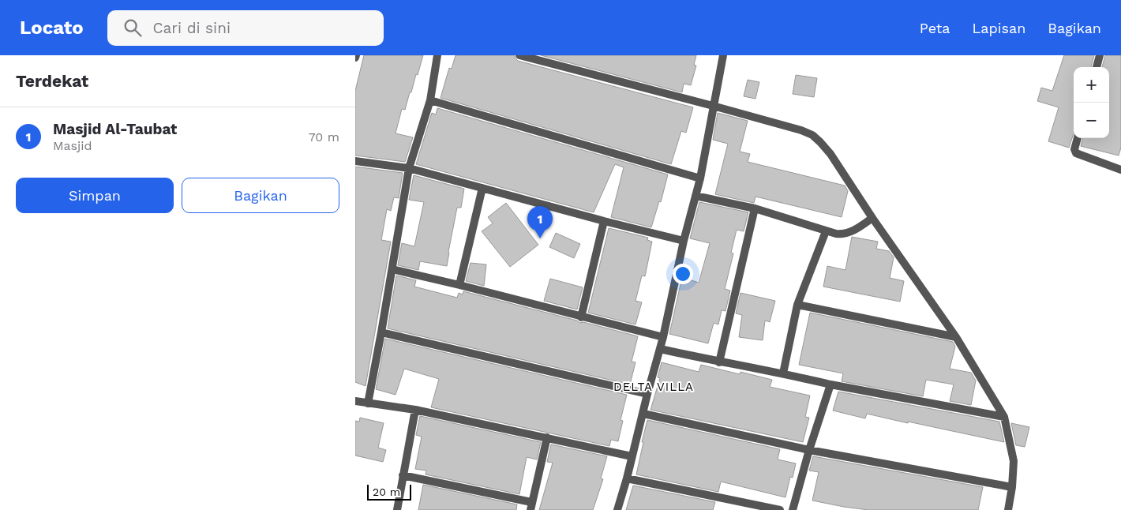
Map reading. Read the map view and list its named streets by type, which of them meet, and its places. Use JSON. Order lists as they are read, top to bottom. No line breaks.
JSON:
{"districts":["DELTA VILLA"],"scale_bar":"20 m","page":{"header":"Locato","search":"Cari di sini","nav":["Peta","Lapisan","Bagikan"],"heading":"Terdekat","map_buttons":["+","−"],"list":[{"mark":"1","name":"Masjid Al-Taubat","note":"Masjid","value":"70 m"}],"buttons":["Simpan","Bagikan"],"pins":"1","scale":"20 m"}}
